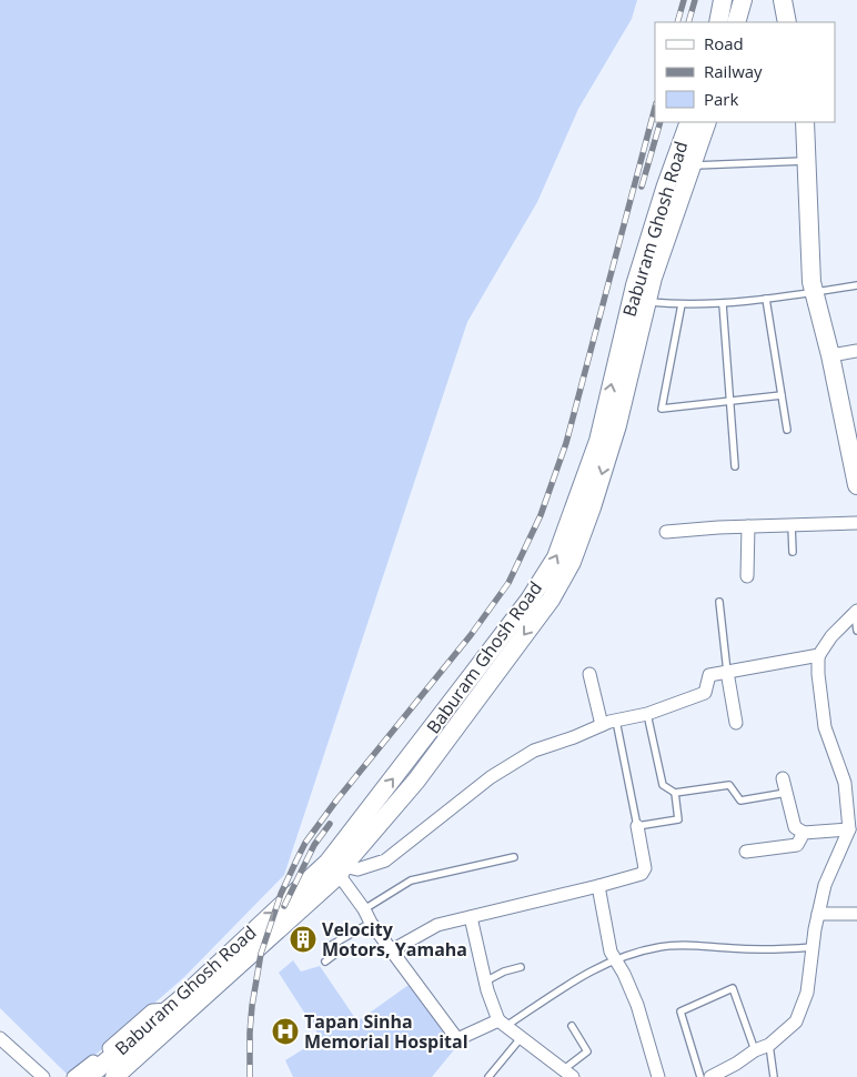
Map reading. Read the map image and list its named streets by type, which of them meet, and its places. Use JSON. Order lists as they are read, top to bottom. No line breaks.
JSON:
{"streets":{"main road":["Baburam Ghosh Road"]},"places":{"building":["Velocity Motors, Yamaha"],"hospital":["Tapan Sinha Memorial Hospital"]},"legend":["Road","Railway","Park"]}
